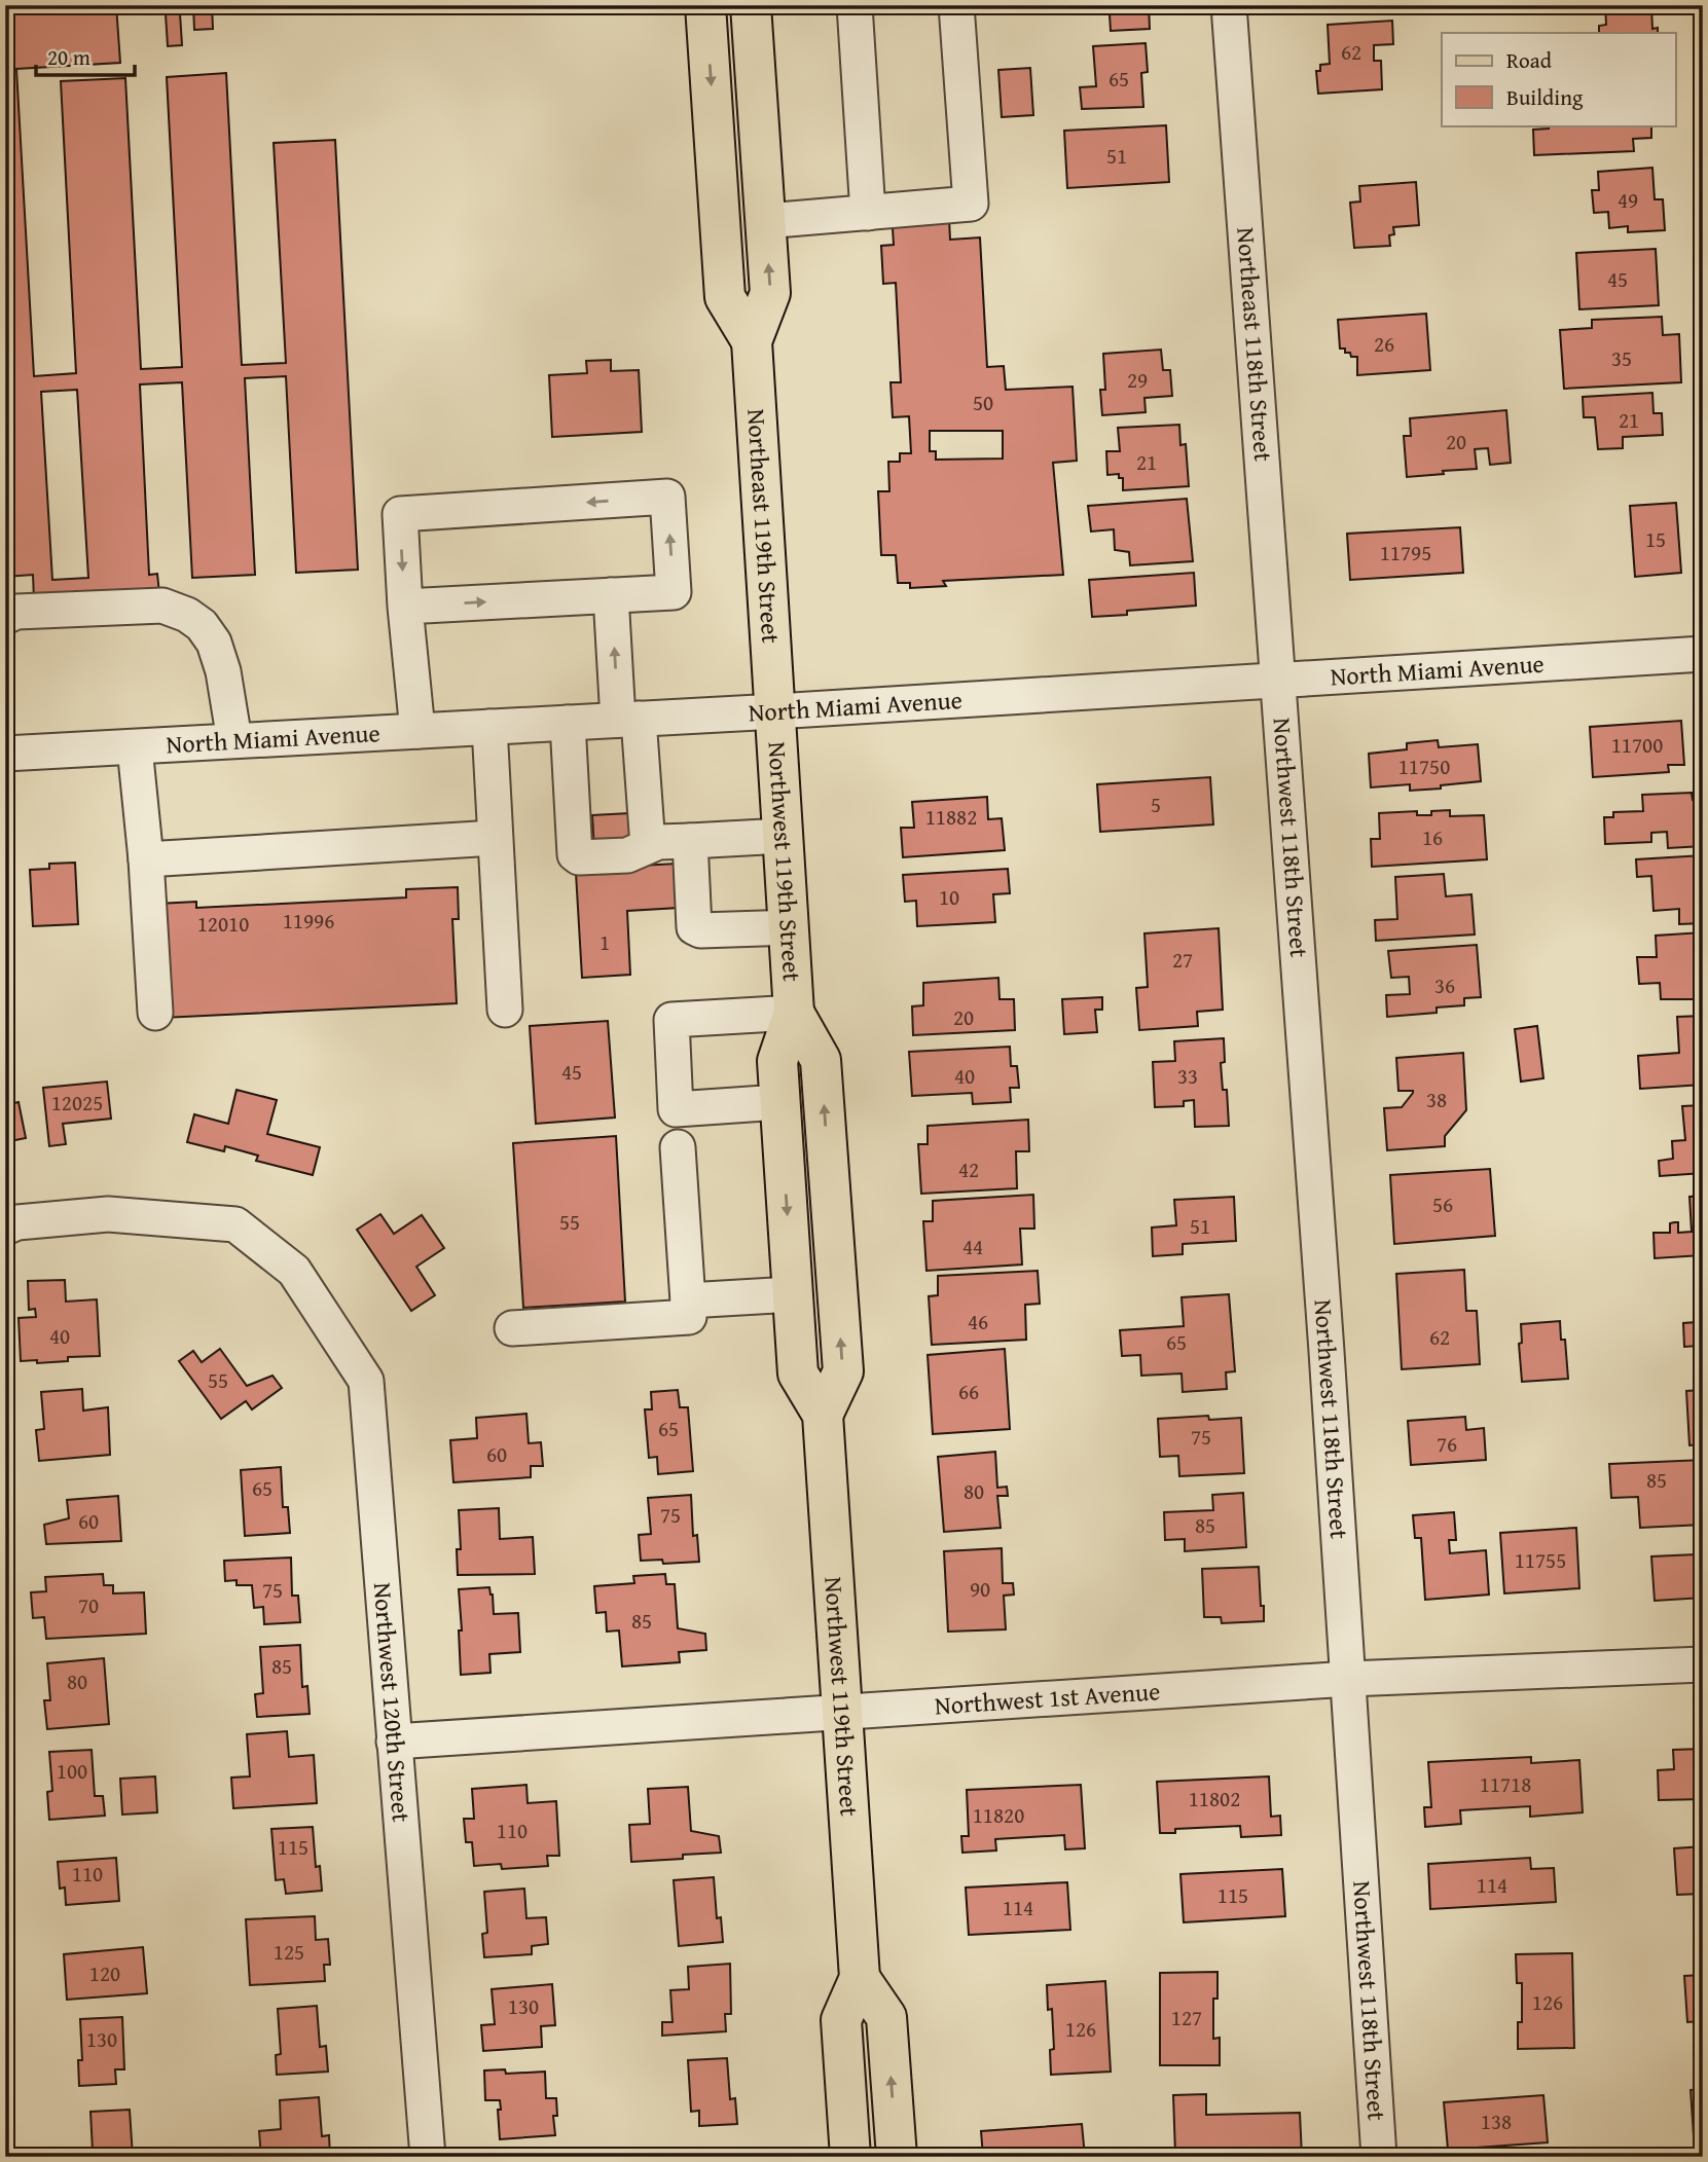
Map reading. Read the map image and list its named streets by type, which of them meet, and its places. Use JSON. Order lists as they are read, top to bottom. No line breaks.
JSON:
{"streets":{"main road":["Northeast 119th Street","Northwest 119th Street"],"street":["Northeast 118th Street","North Miami Avenue","Northwest 118th Street","Northwest 1st Avenue","Northwest 120th Street"]},"crossings":[["Northeast 118th Street","North Miami Avenue"],["Northeast 118th Street","Northwest 118th Street"],["Northeast 119th Street","North Miami Avenue"],["Northeast 119th Street","Northwest 119th Street"],["North Miami Avenue","Northwest 118th Street"],["North Miami Avenue","Northwest 119th Street"],["Northwest 118th Street","Northwest 1st Avenue"],["Northwest 119th Street","Northwest 1st Avenue"],["Northwest 1st Avenue","Northwest 120th Street"]],"house_numbers":["62","65","51","49","45","26","35","29","50","21","20","21","15","11795","11700","11750","5","11882","16","10","11996","12010","1","27","36","20","45","40","33","38","12025","42","56","55","51","44","46","40","62","65","55","66","65","75","76","60","85","65","80","75","60","85","11755","90","75","70","85","85","80","100","11718","11802","11820","110","115","110","114","115","114","125","120","126","130","127","126","130","138"],"legend":["Road","Building"],"scale_bar":"20 m"}
